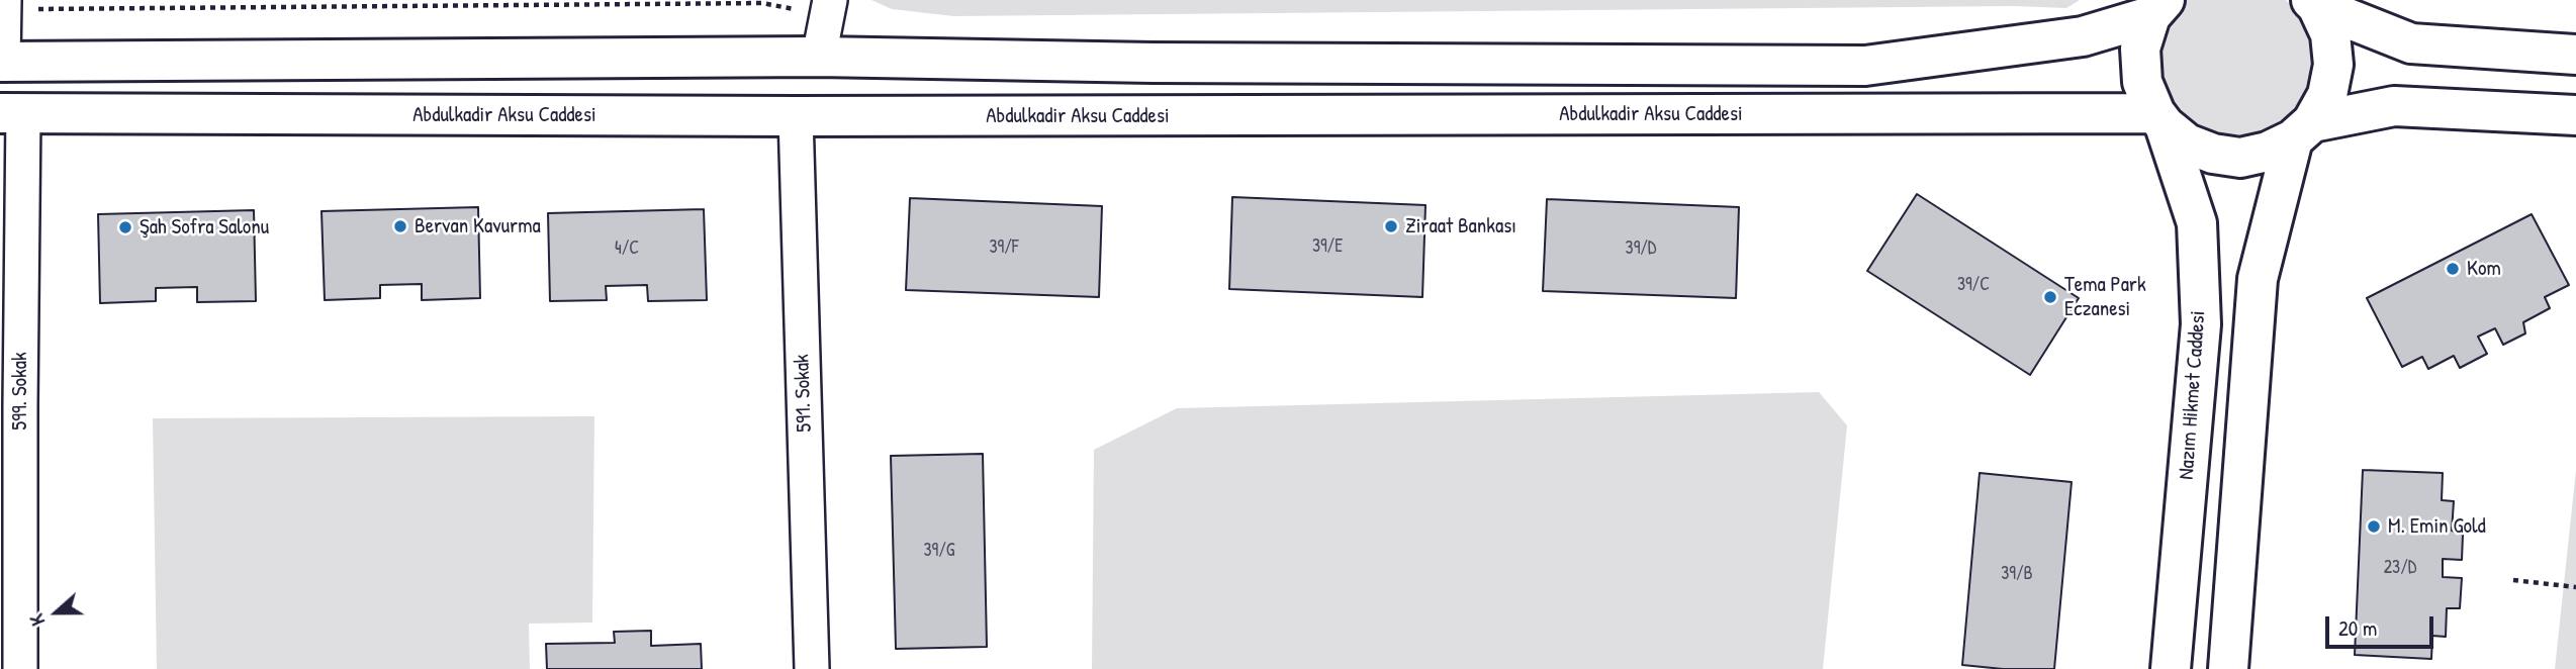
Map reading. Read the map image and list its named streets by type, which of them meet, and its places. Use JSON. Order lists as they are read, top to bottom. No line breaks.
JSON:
{"streets":{"main road":["Abdulkadir Aksu Caddesi","Nazım Hikmet Caddesi"],"street":["599. Sokak","591. Sokak"]},"crossings":[["Abdulkadir Aksu Caddesi","599. Sokak"],["Abdulkadir Aksu Caddesi","591. Sokak"],["Abdulkadir Aksu Caddesi","Nazım Hikmet Caddesi"]],"places":["Bervan Kavurma","Ziraat Bankası","Şah Sofra Salonu","Kom","Tema Park Eczanesi","M. Emin Gold"],"house_numbers":["39/E","39/F","4/C","39/D","39/C","39/G","23/D","39/B"],"scale_bar":"20 m","north":"left"}
